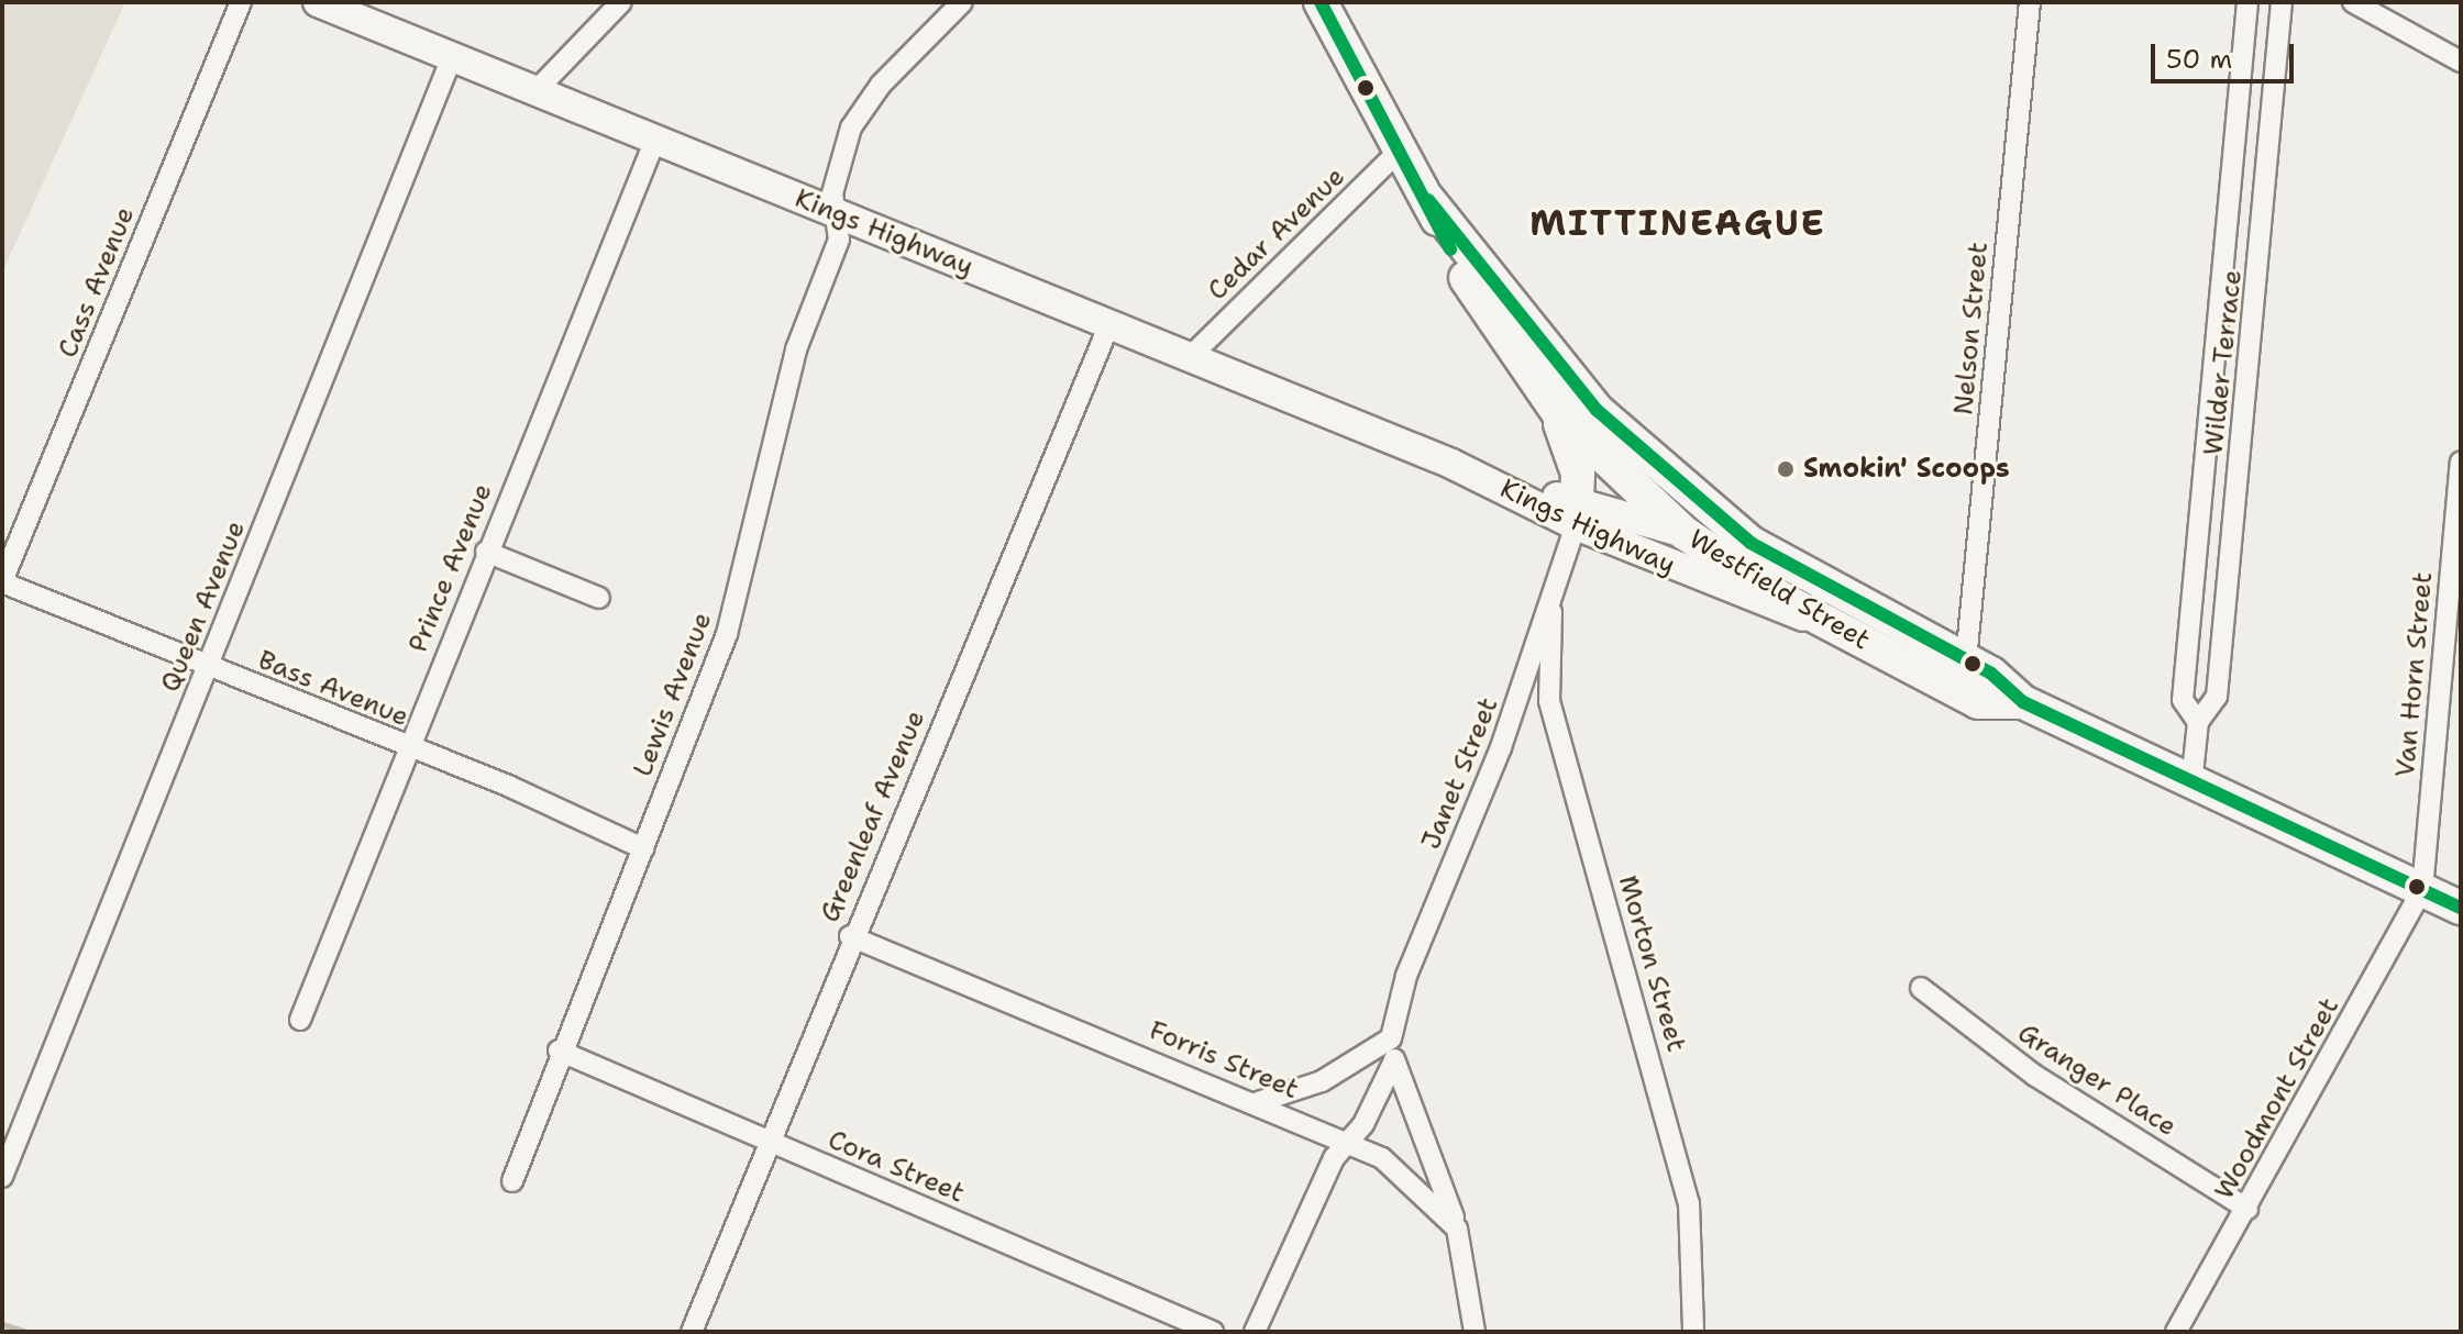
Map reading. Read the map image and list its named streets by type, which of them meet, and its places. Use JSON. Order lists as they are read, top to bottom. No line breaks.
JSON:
{"streets":{"main road":["Kings Highway","Westfield Street"],"street":["Cedar Avenue","Cass Avenue","Nelson Street","Wilder Terrace","Prince Avenue","Queen Avenue","Van Horn Street","Bass Avenue","Lewis Avenue","Janet Street","Greenleaf Avenue","Morton Street","Forris Street","Granger Place","Woodmont Street","Cora Street"]},"crossings":[["Kings Highway","Cedar Avenue"],["Kings Highway","Prince Avenue"],["Kings Highway","Westfield Street"],["Kings Highway","Queen Avenue"],["Kings Highway","Lewis Avenue"],["Kings Highway","Janet Street"],["Kings Highway","Greenleaf Avenue"],["Cedar Avenue","Westfield Street"],["Cass Avenue","Bass Avenue"],["Nelson Street","Westfield Street"],["Wilder Terrace","Westfield Street"],["Prince Avenue","Bass Avenue"],["Westfield Street","Van Horn Street"],["Westfield Street","Woodmont Street"],["Queen Avenue","Bass Avenue"],["Van Horn Street","Woodmont Street"],["Bass Avenue","Lewis Avenue"],["Lewis Avenue","Cora Street"],["Janet Street","Morton Street"],["Janet Street","Forris Street"],["Greenleaf Avenue","Forris Street"],["Greenleaf Avenue","Cora Street"],["Granger Place","Woodmont Street"]],"districts":["MITTINEAGUE"],"places":["Smokin' Scoops"],"scale_bar":"50 m"}
